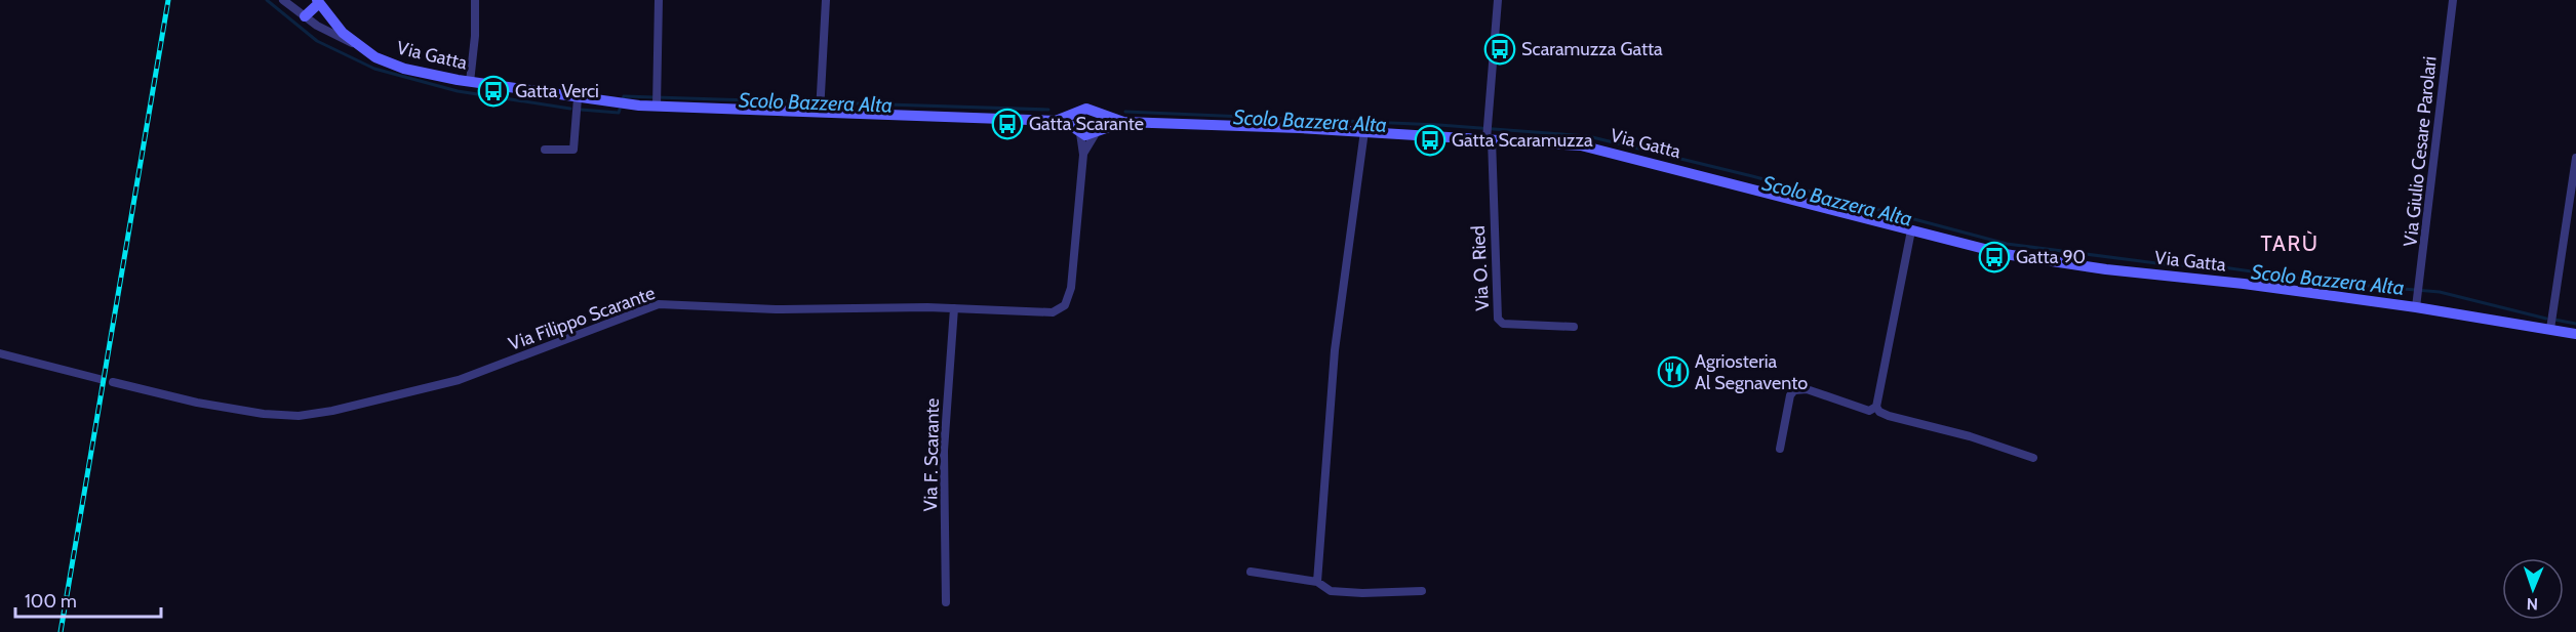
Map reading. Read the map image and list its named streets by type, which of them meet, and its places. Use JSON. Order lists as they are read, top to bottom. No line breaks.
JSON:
{"streets":{"street":["Via Gatta","Via Giulio Cesare Parolari","Via O. Ried","Via Filippo Scarante","Via F. Scarante"]},"crossings":[["Via Gatta","Via Giulio Cesare Parolari"],["Via Gatta","Via O. Ried"],["Via Gatta","Via Filippo Scarante"],["Via Filippo Scarante","Via F. Scarante"]],"districts":["TARÙ"],"water":["Scolo Bazzera Alta"],"places":{"bus stop":["Scaramuzza Gatta","Gatta Verci","Gatta Scarante","Gatta Scaramuzza","Gatta 90"],"restaurant":["Agriosteria Al Segnavento"]},"scale_bar":"100 m","north":"bottom"}
